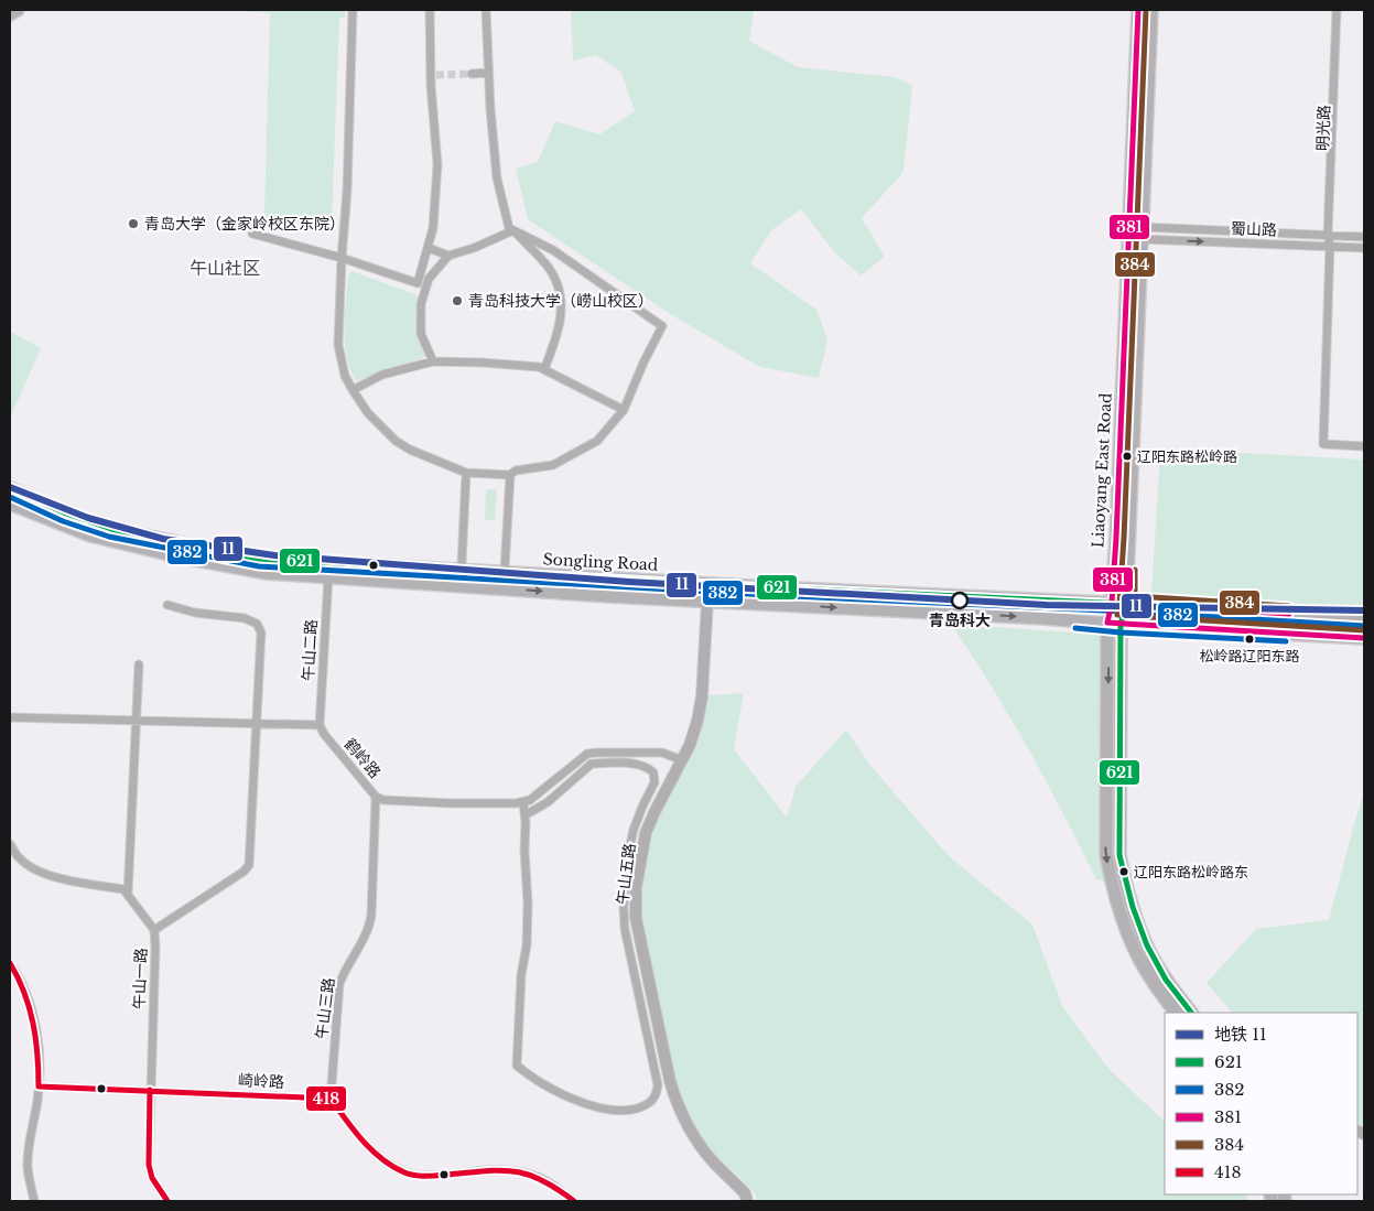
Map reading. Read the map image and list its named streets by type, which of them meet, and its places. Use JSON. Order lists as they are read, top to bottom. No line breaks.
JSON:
{"streets":{"main road":["Liaoyang East Road","Songling Road"],"street":["明光路","蜀山路","午山二路","鹤岭路","午山五路","午山一路","午山三路","崎岭路"]},"crossings":[["明光路","蜀山路"],["蜀山路","Liaoyang East Road"],["Liaoyang East Road","Songling Road"],["午山二路","鹤岭路"],["鹤岭路","午山五路"],["鹤岭路","午山三路"],["午山一路","崎岭路"],["午山三路","崎岭路"]],"districts":["午山社区"],"places":["青岛大学（金家岭校区东院）","青岛科技大学（崂山校区）","辽阳东路松岭路","青岛科大","松岭路辽阳东路","辽阳东路松岭路东"],"lines":["transit line 381","transit line 384","metro line 11","transit line 621","transit line 382","transit line 418"],"legend":["地铁 11","621","382","381","384","418"]}
